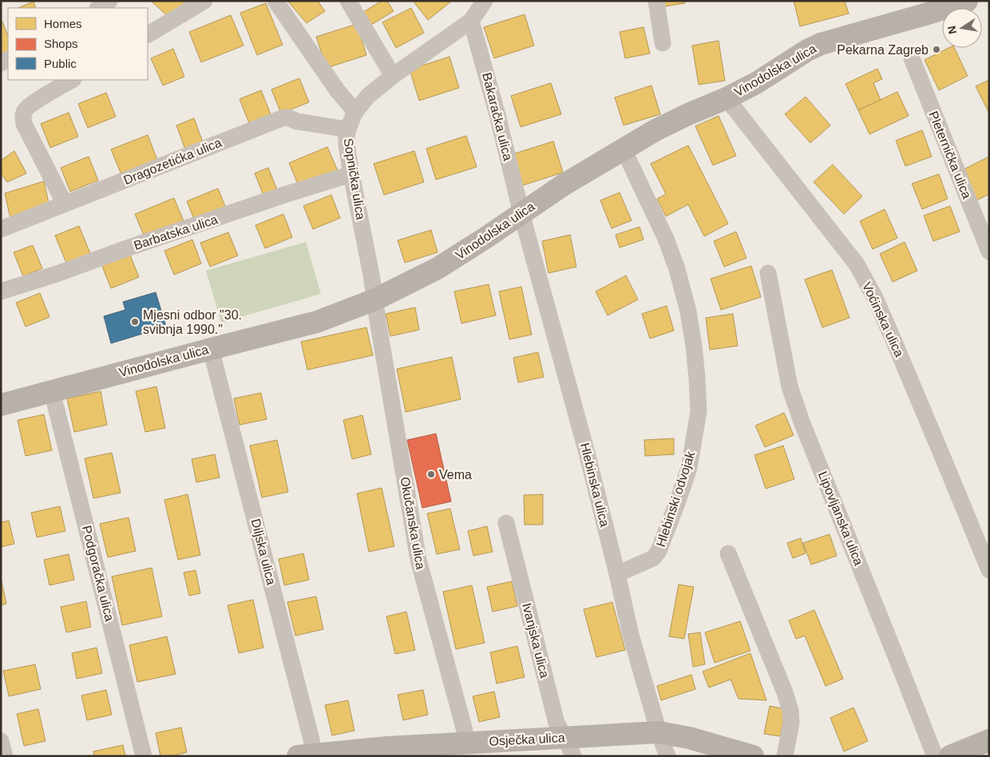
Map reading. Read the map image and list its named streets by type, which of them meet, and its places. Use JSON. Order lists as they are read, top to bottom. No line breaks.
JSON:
{"streets":{"street":["Vinodolska ulica","Bakaračka ulica","Pleternička ulica","Dragozetićka ulica","Sopnička ulica","Barbatska ulica","Voćinska ulica","Hlebinska ulica","Hlebinski odvojak","Lipovljanska ulica","Okučanska ulica","Diljska ulica","Podgoračka ulica","Ivanjska ulica","Osječka ulica"]},"crossings":[["Vinodolska ulica","Bakaračka ulica"],["Vinodolska ulica","Sopnička ulica"],["Vinodolska ulica","Voćinska ulica"],["Vinodolska ulica","Hlebinska ulica"],["Vinodolska ulica","Hlebinski odvojak"],["Vinodolska ulica","Okučanska ulica"],["Vinodolska ulica","Diljska ulica"],["Vinodolska ulica","Podgoračka ulica"],["Bakaračka ulica","Sopnička ulica"],["Bakaračka ulica","Hlebinska ulica"],["Dragozetićka ulica","Sopnička ulica"],["Sopnička ulica","Barbatska ulica"],["Sopnička ulica","Okučanska ulica"],["Hlebinska ulica","Hlebinski odvojak"],["Hlebinska ulica","Osječka ulica"],["Okučanska ulica","Osječka ulica"],["Diljska ulica","Osječka ulica"],["Ivanjska ulica","Osječka ulica"]],"places":["Pekarna Zagreb","Mjesni odbor \"30. svibnja 1990.\"","Vema"],"legend":["Homes","Shops","Public"],"north":"left"}
